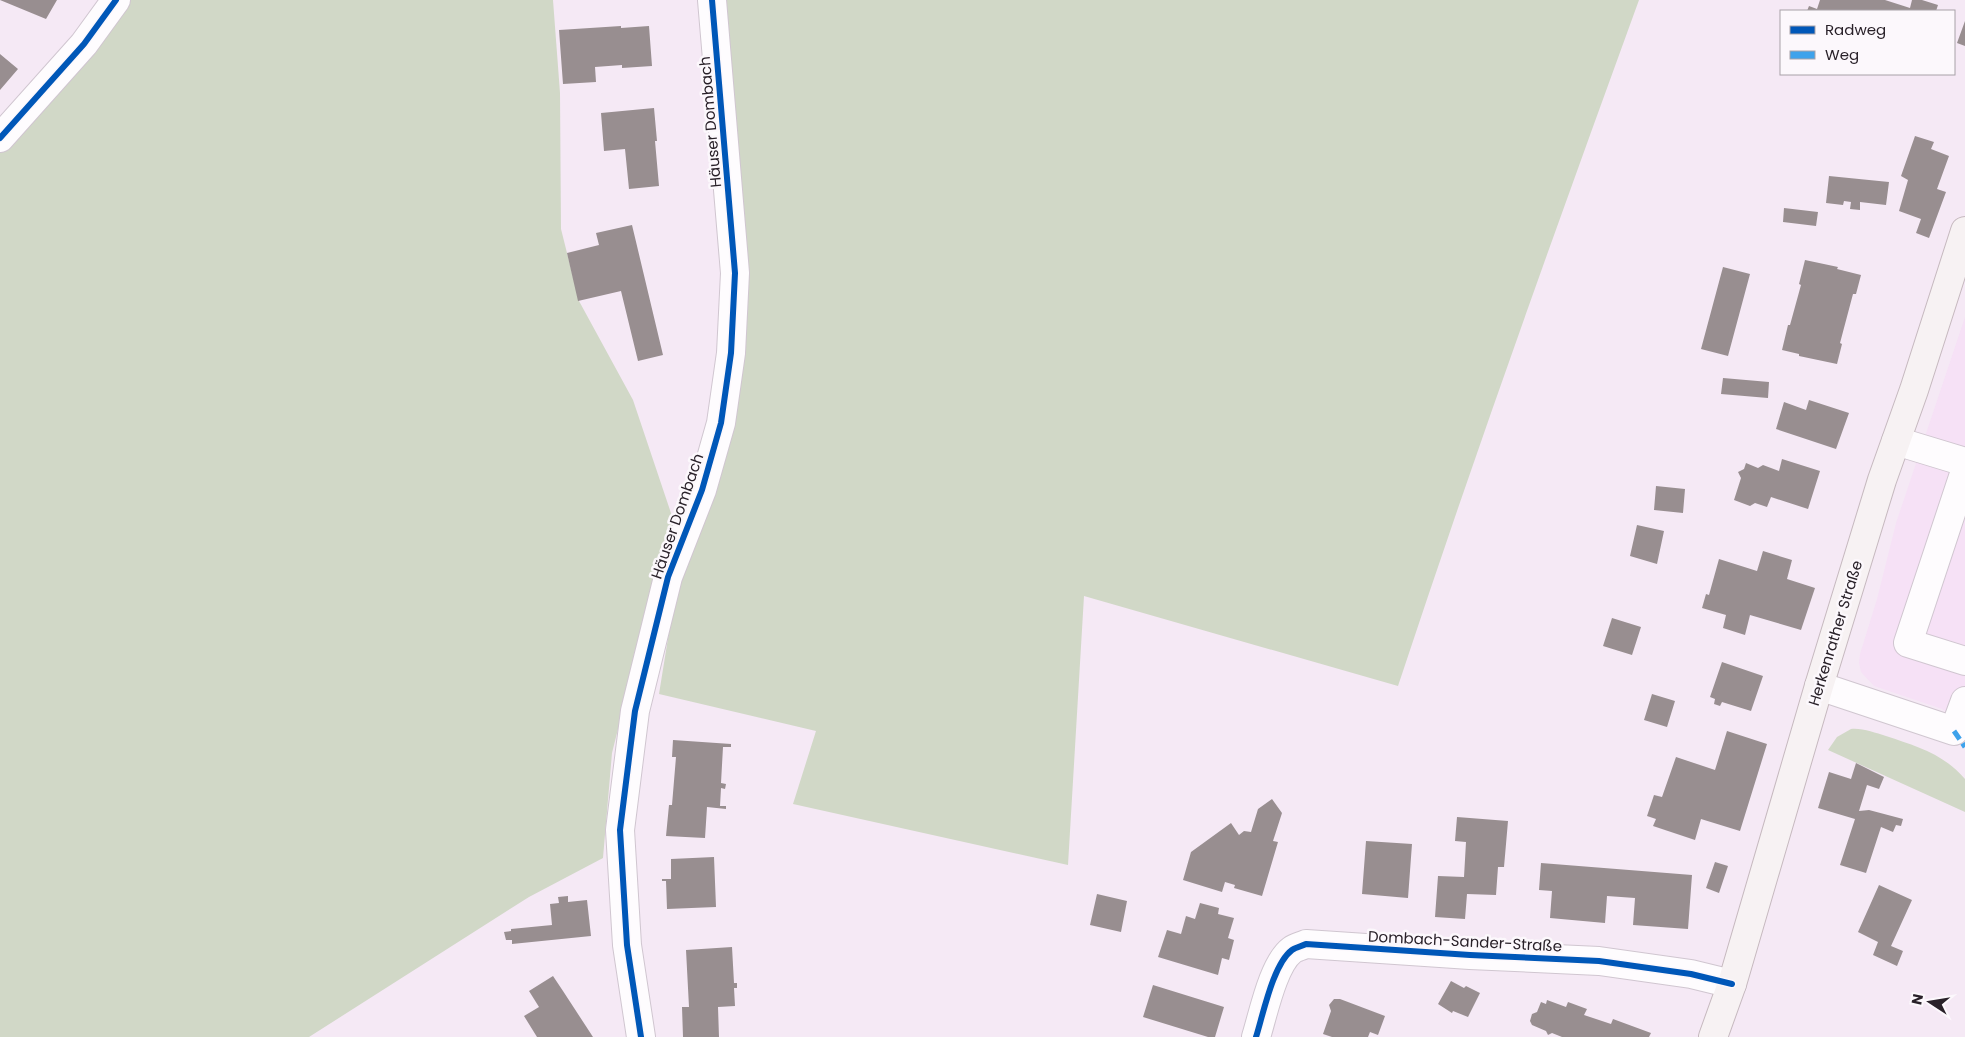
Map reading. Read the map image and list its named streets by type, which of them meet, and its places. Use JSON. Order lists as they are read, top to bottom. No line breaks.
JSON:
{"streets":{"main road":["Herkenrather Straße"],"street":["Häuser Dombach","Dombach-Sander-Straße"]},"crossings":[["Herkenrather Straße","Dombach-Sander-Straße"]],"legend":["Radweg","Weg"],"north":"left"}
